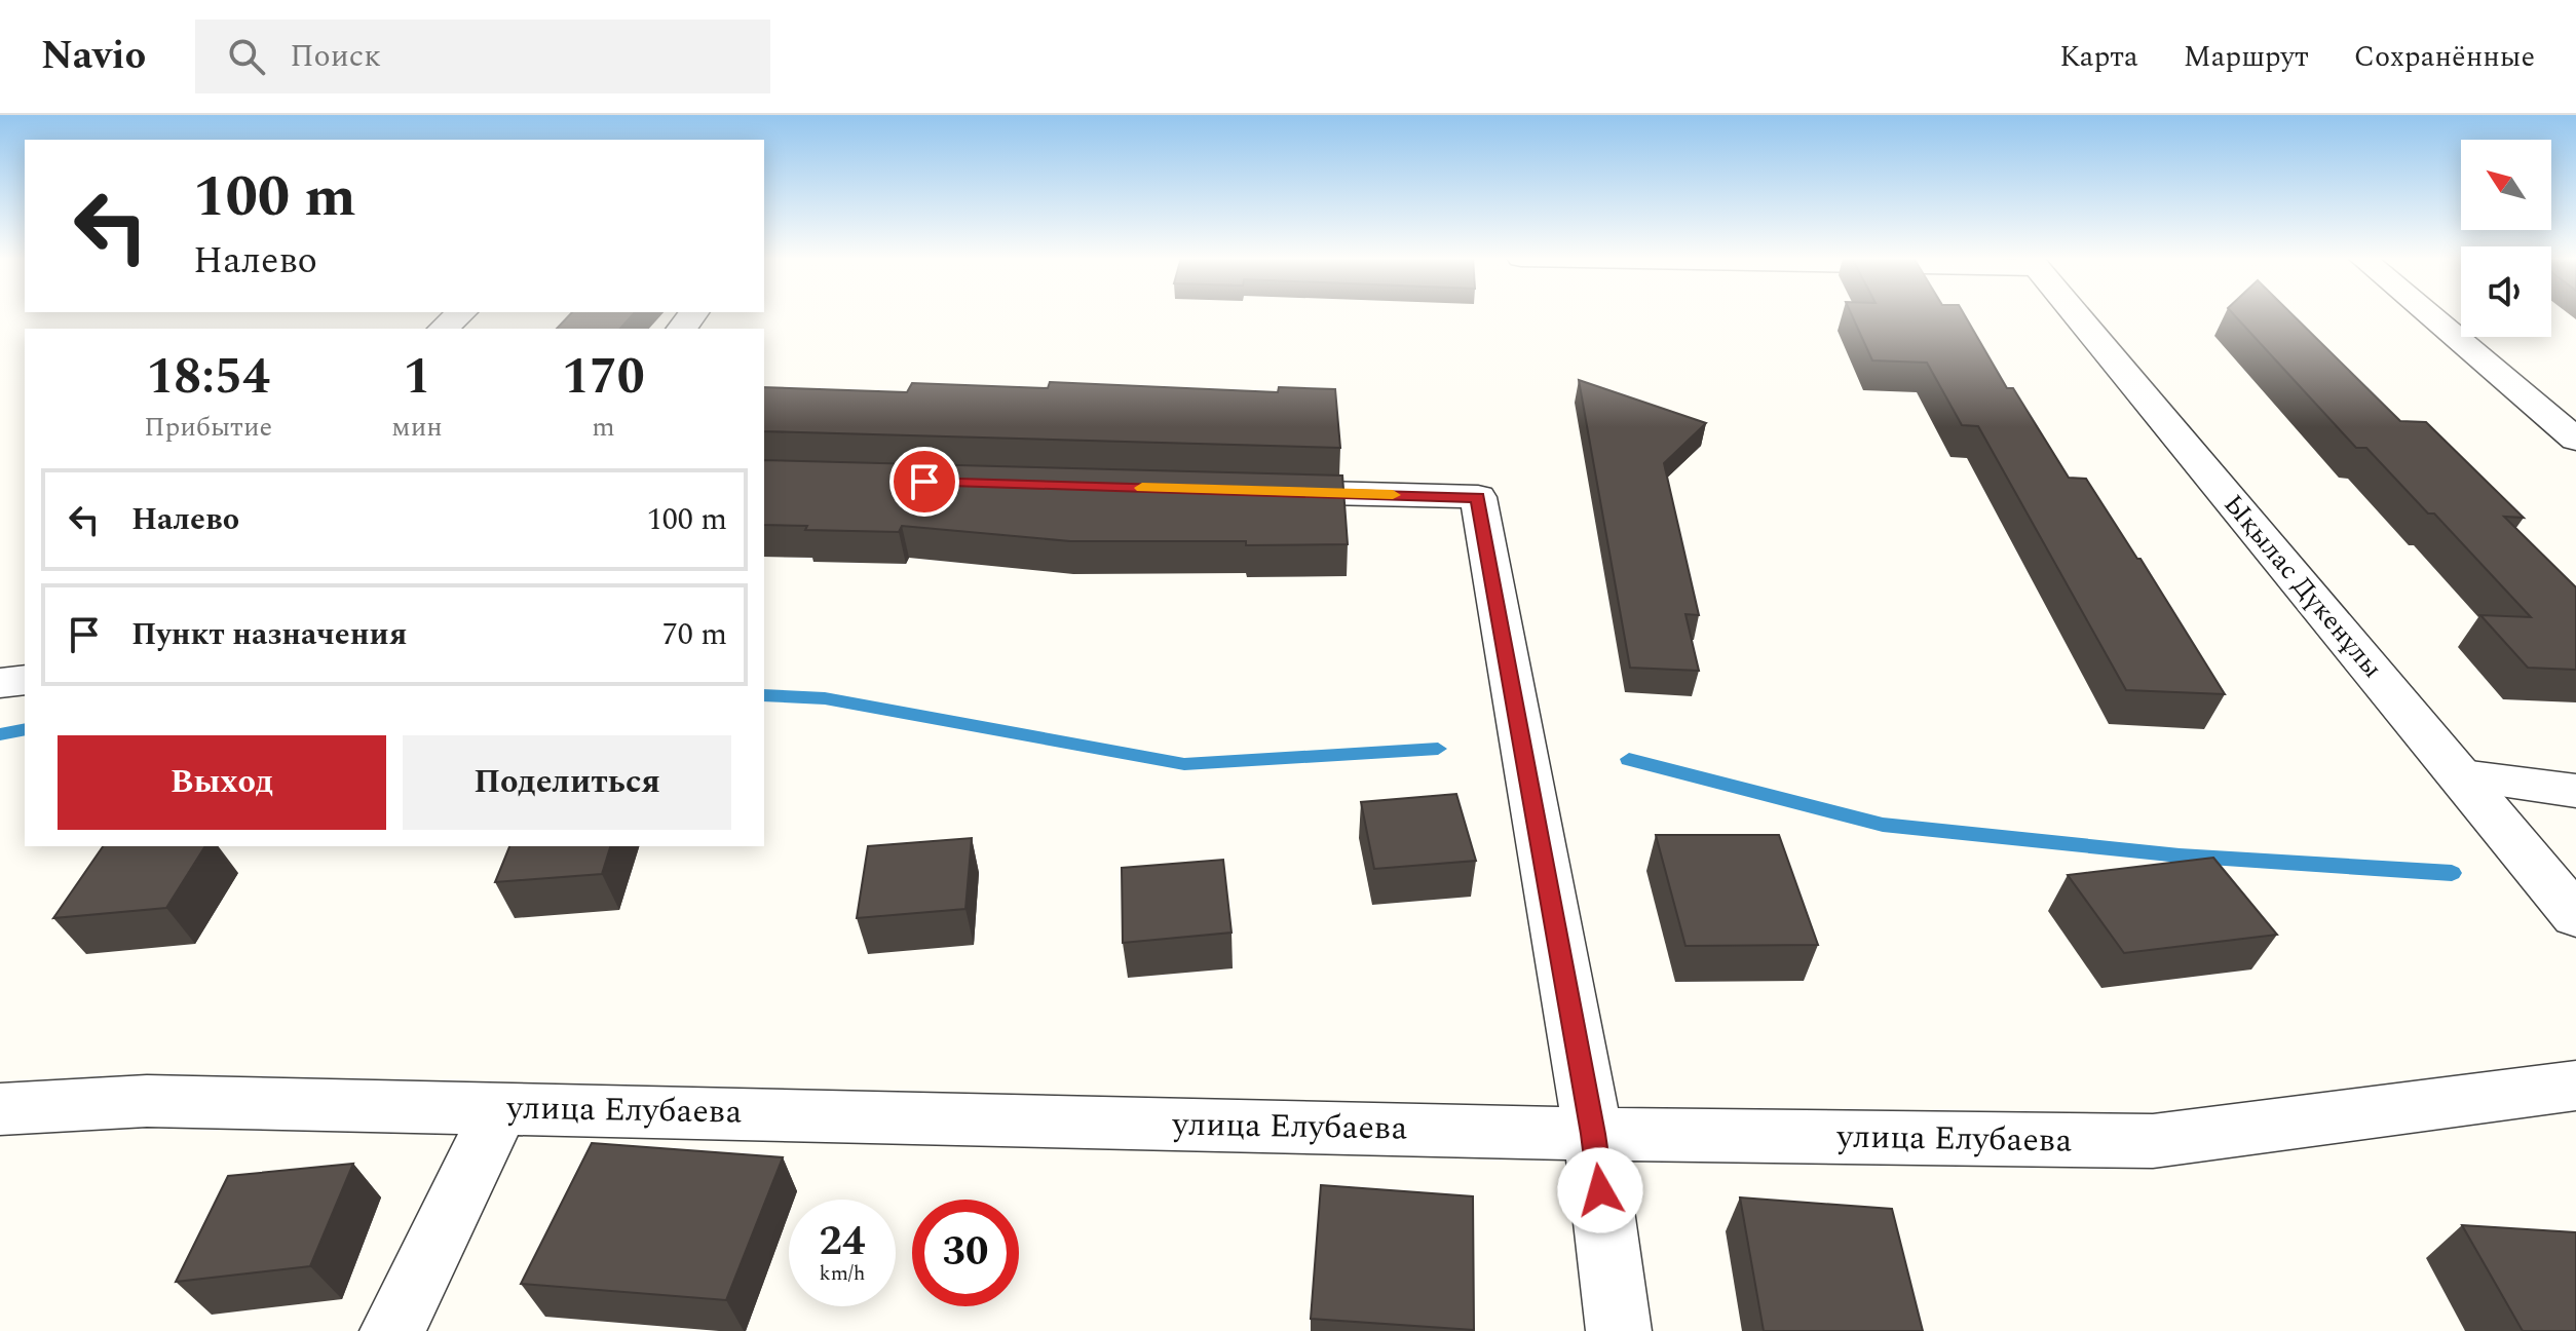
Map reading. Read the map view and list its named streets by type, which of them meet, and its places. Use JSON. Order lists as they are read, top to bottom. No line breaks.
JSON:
{"streets":{"street":["Ықылас Дүкенұлы","улица Елубаева"]},"north":"top left","page":{"header":"Navio","search":"Поиск","nav":["Карта","Маршрут","Сохранённые"],"turn":["100 m","Налево"],"eta":["18:54","Прибытие","1","мин","170","m"],"list":[{"name":"Налево","value":"100 m"},{"name":"Пункт назначения","value":"70 m"}],"buttons":["Выход","Поделиться"],"speed":"24 km/h","limit":"30"}}
